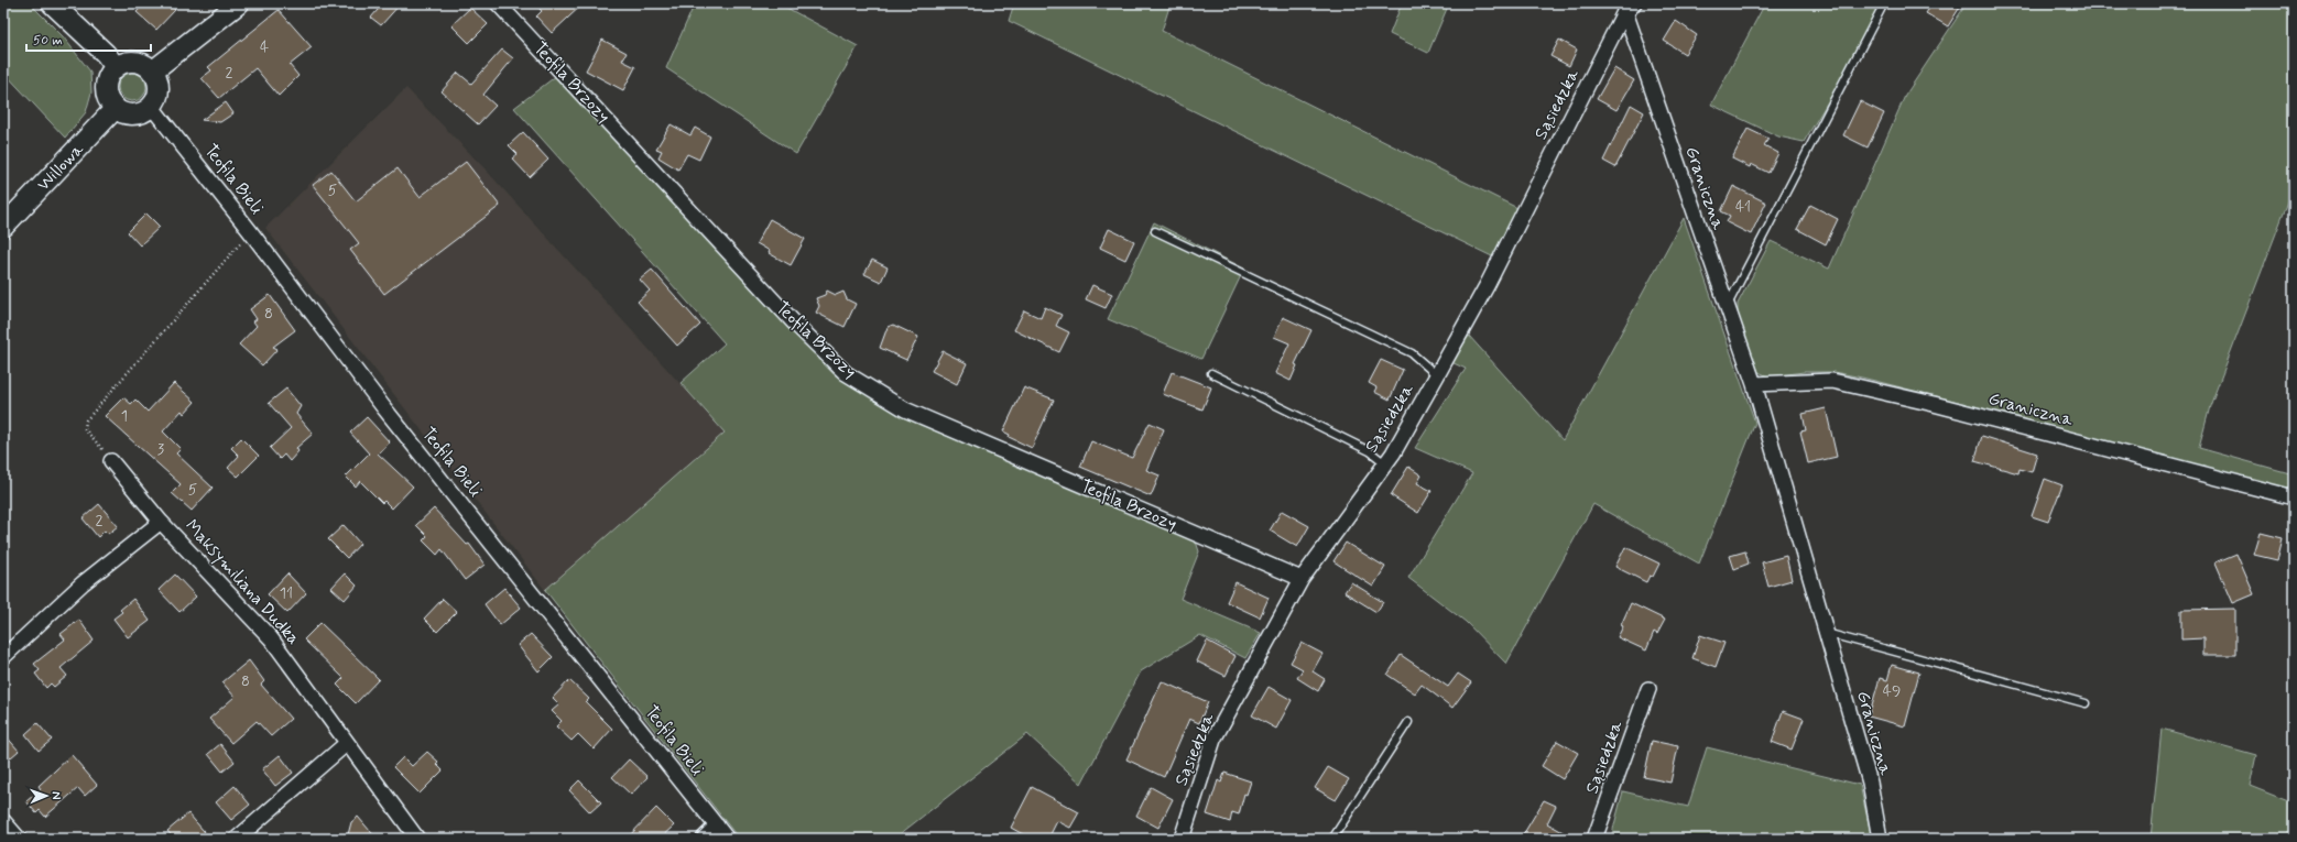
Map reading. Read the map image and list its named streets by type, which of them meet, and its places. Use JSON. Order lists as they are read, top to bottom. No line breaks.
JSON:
{"streets":{"street":["Teofila Brzozy","Sąsiedzka","Willowa","Teofila Bieli","Graniczna","Maksymiliana Dudka"]},"crossings":[["Teofila Brzozy","Sąsiedzka"],["Sąsiedzka","Graniczna"],["Willowa","Teofila Bieli"]],"house_numbers":["4","2","5","41","8","1","3","5","2","11","8","49"],"scale_bar":"50 m","north":"right"}
